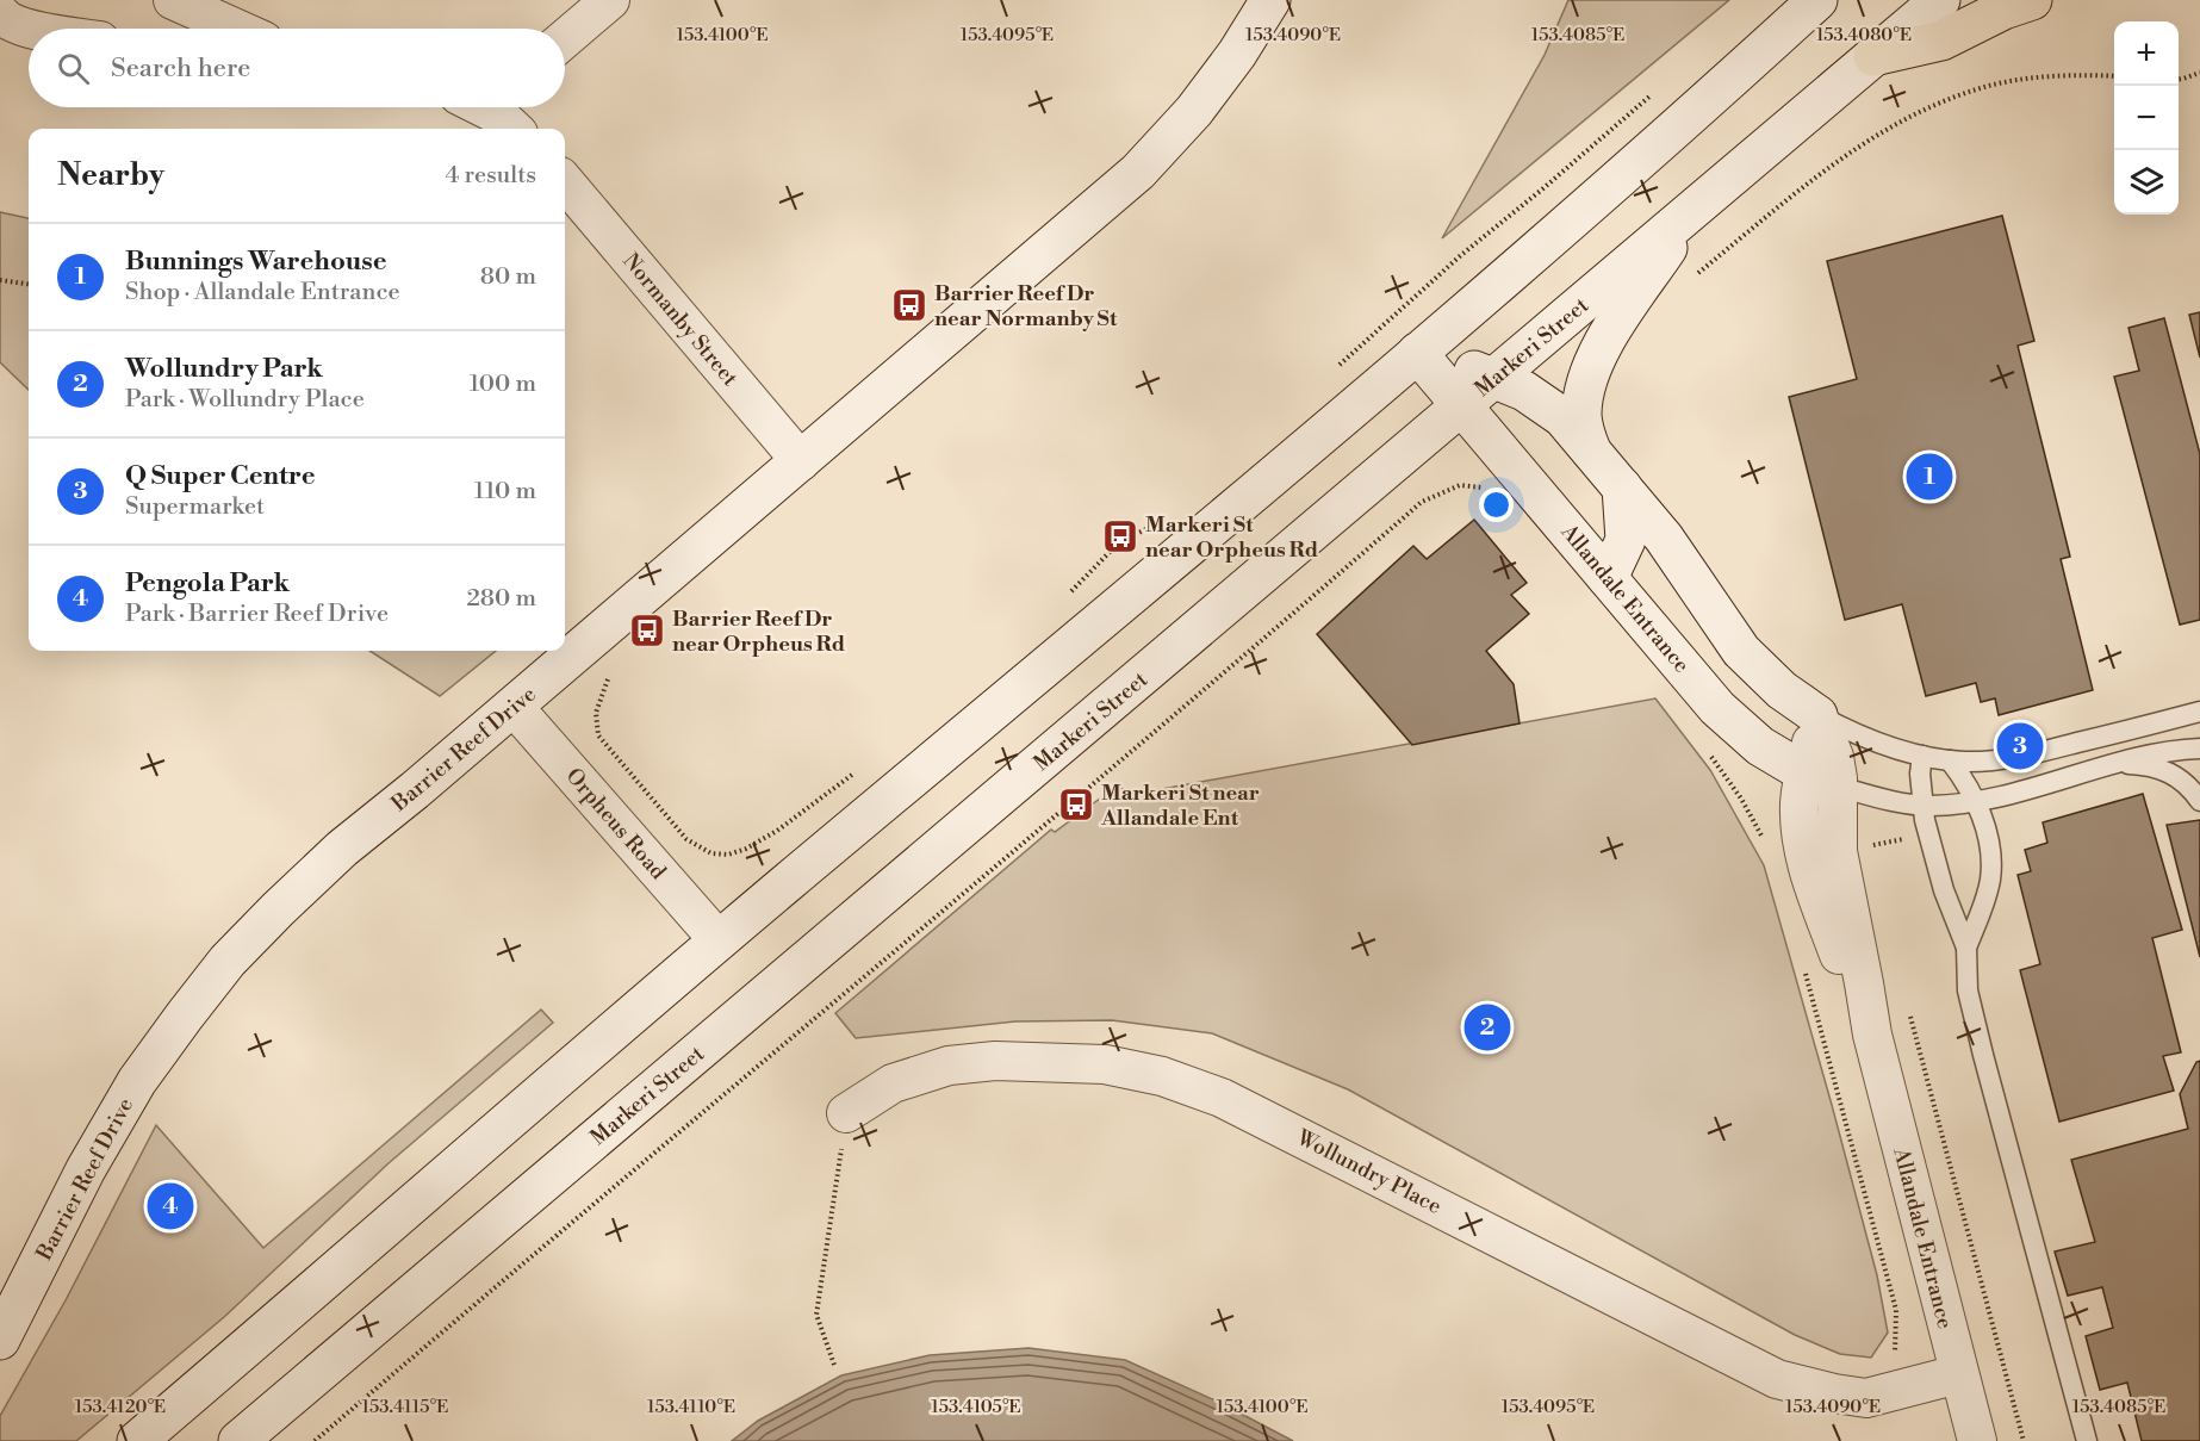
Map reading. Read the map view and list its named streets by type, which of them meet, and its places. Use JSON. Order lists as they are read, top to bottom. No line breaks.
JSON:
{"streets":{"main road":["Markeri Street","Allandale Entrance","Barrier Reef Drive"],"street":["Normanby Street","Orpheus Road","Wollundry Place"]},"crossings":[["Normanby Street","Barrier Reef Drive"],["Markeri Street","Allandale Entrance"],["Allandale Entrance","Wollundry Place"],["Barrier Reef Drive","Orpheus Road"]],"places":{"bus stop":["Barrier Reef Dr near Normanby St","Markeri St near Orpheus Rd","Barrier Reef Dr near Orpheus Rd","Markeri St near Allandale Ent"]},"page":{"map_buttons":["+","−"],"search":"Search here","heading":["Nearby","4 results"],"list":[{"mark":"1","name":"Bunnings Warehouse","note":"Shop · Allandale Entrance","value":"80 m"},{"mark":"2","name":"Wollundry Park","note":"Park · Wollundry Place","value":"100 m"},{"mark":"3","name":"Q Super Centre","note":"Supermarket","value":"110 m"},{"mark":"4","name":"Pengola Park","note":"Park · Barrier Reef Drive","value":"280 m"}],"pins":["1","3","2","4"]},"coordinates":["153.4100°E","153.4095°E","153.4090°E","153.4085°E","153.4080°E","153.4120°E","153.4115°E","153.4110°E","153.4105°E"]}
